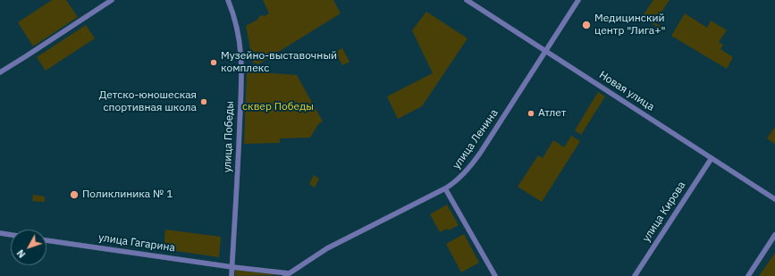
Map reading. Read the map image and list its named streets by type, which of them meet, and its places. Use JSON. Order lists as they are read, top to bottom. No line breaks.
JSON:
{"streets":{"street":["Новая улица","улица Победы","улица Ленина","улица Кирова","улица Гагарина"]},"crossings":[["Новая улица","улица Ленина"],["Новая улица","улица Кирова"],["улица Победы","улица Ленина"],["улица Победы","улица Гагарина"],["улица Ленина","улица Гагарина"]],"parks":["сквер Победы"],"places":["Медицинский центр \"Лига+\"","Музейно-выставочный комплекс","Детско-юношеская спортивная школа","Атлет","Поликлиника № 1"],"north":"bottom left"}
